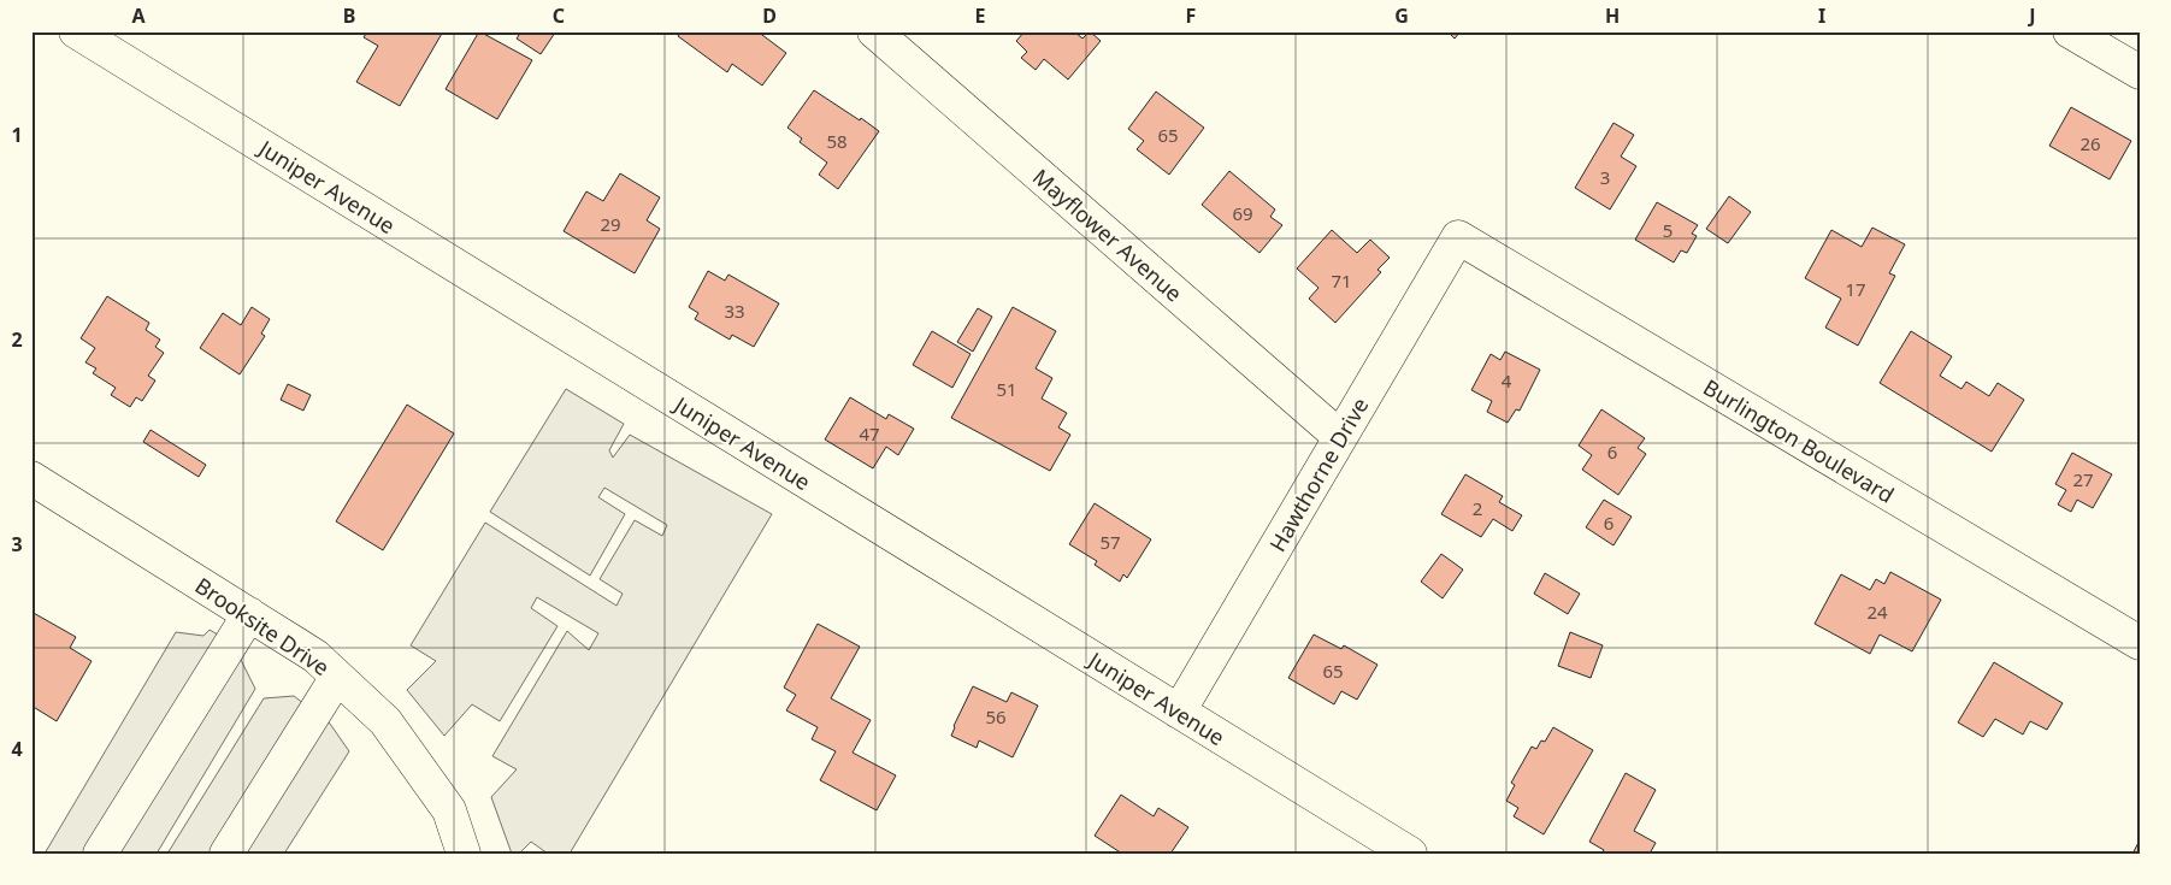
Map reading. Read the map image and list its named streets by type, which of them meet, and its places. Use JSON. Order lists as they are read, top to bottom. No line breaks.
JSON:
{"streets":{"street":["Juniper Avenue","Mayflower Avenue","Burlington Boulevard","Hawthorne Drive","Brooksite Drive"]},"crossings":[["Juniper Avenue","Hawthorne Drive"],["Mayflower Avenue","Hawthorne Drive"],["Burlington Boulevard","Hawthorne Drive"]],"house_numbers":["65","58","26","3","69","29","5","71","17","33","4","51","47","6","27","2","6","57","24","65","56"],"grid":{"columns":["A","B","C","D","E","F","G","H","I","J"],"rows":["1","2","3","4"]}}
